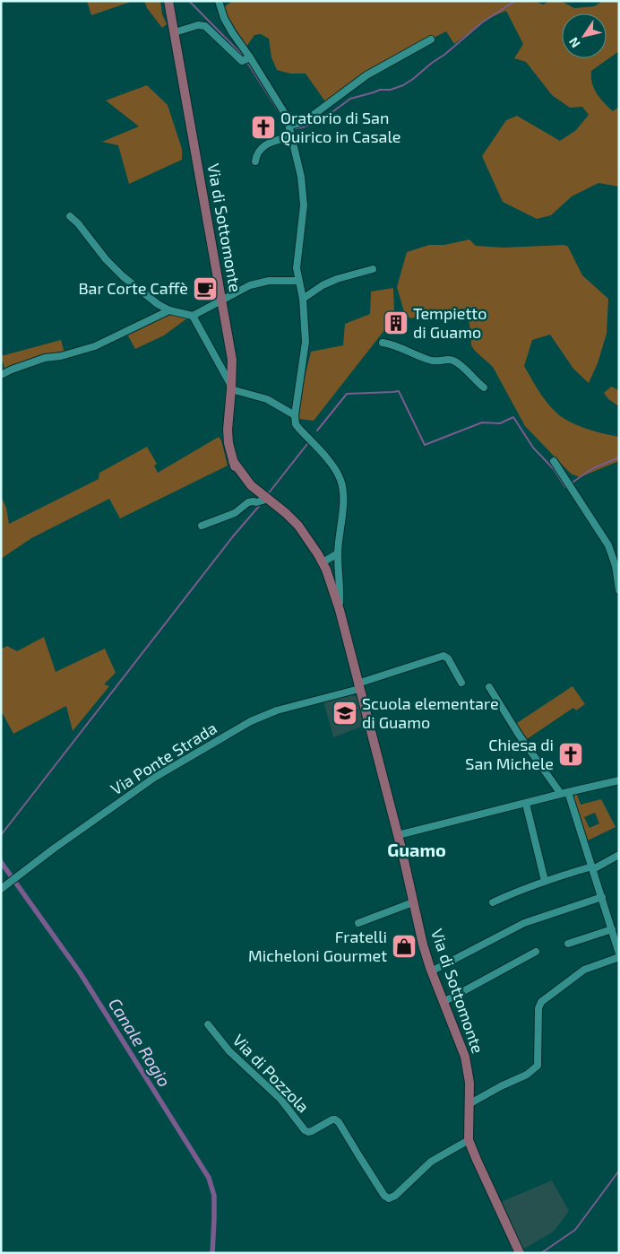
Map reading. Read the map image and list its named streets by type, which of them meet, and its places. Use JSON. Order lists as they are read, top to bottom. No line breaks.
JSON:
{"streets":{"main road":["Via di Sottomonte"],"street":["Via Ponte Strada","Via di Pozzola"]},"crossings":[["Via di Sottomonte","Via Ponte Strada"],["Via di Sottomonte","Via di Pozzola"]],"districts":["Guamo"],"water":["Canale Rogio"],"places":{"church":["Oratorio di San Quirico in Casale","Chiesa di San Michele"],"cafe":["Bar Corte Caffè"],"building":["Tempietto di Guamo"],"school or university":["Scuola elementare di Guamo"],"shop":["Fratelli Micheloni Gourmet"]},"north":"bottom left"}
